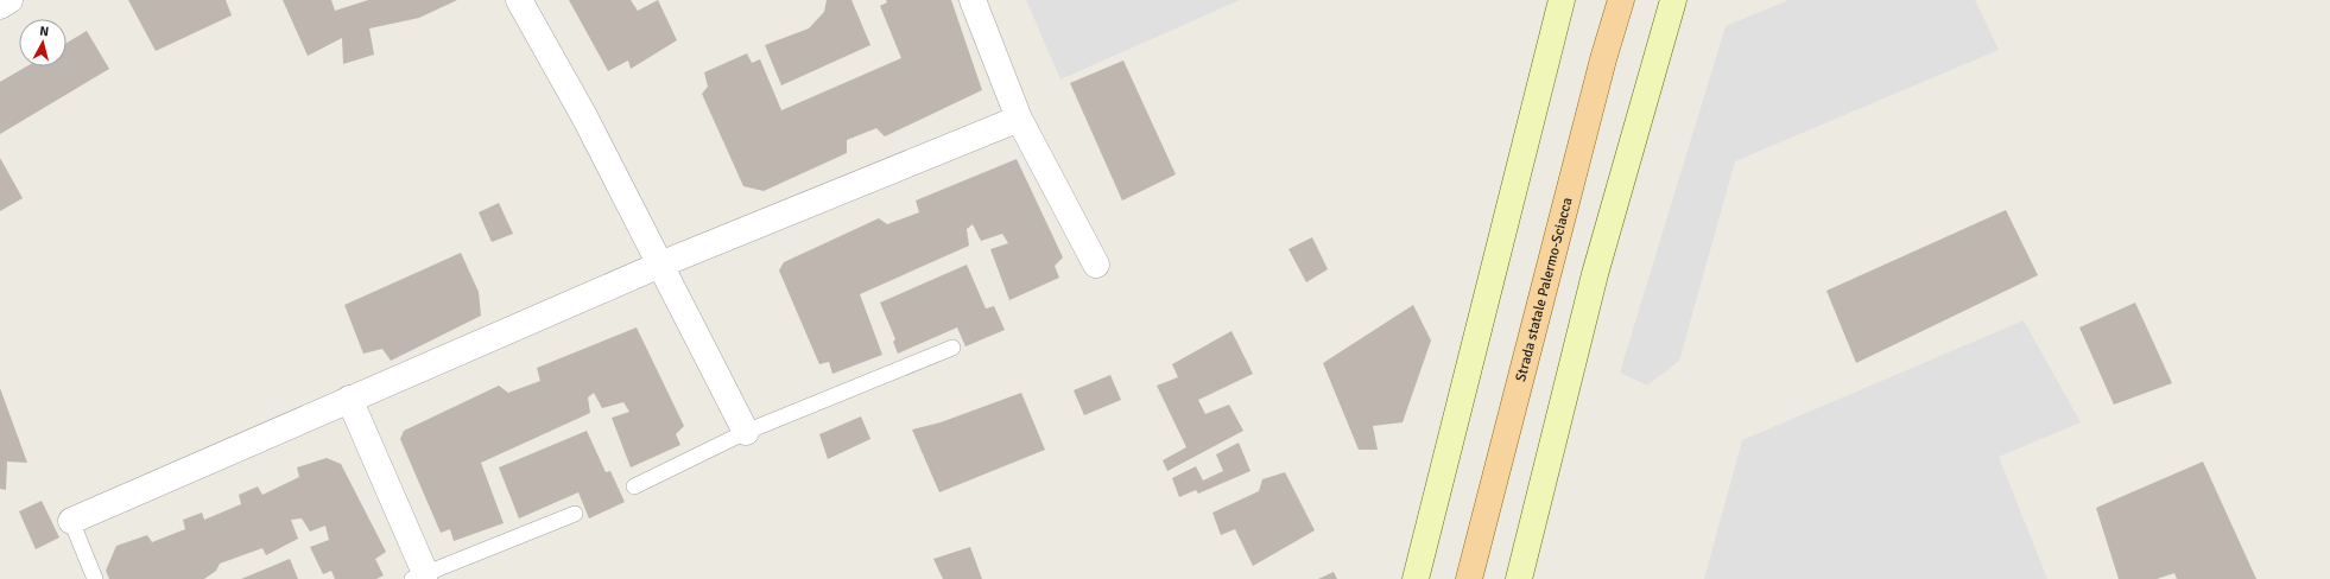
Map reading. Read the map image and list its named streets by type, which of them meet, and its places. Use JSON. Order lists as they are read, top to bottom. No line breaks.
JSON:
{"streets":{"main road":["Strada statale Palermo-Sciacca"]},"north":"top"}
